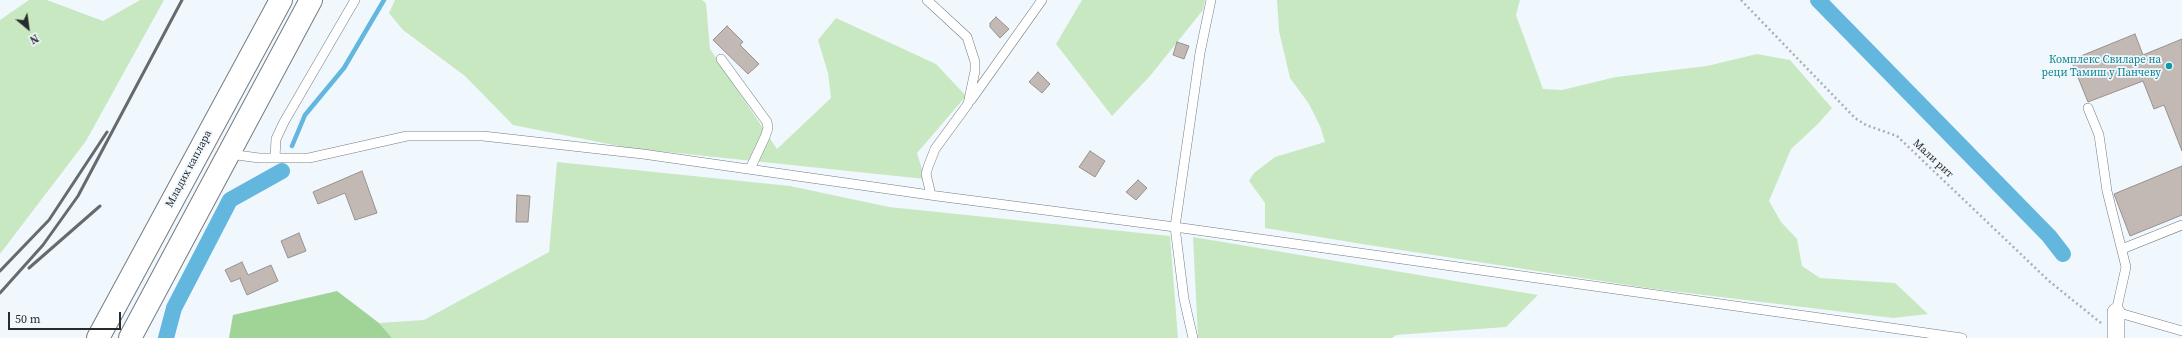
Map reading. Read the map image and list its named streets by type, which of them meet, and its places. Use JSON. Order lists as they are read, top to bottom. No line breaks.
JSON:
{"streets":{"highway":["Младих каплара"],"path":["Мали рит"]},"places":["Комплекс Свиларе на реци Тамиш у Панчеву"],"scale_bar":"50 m","north":"bottom right"}
